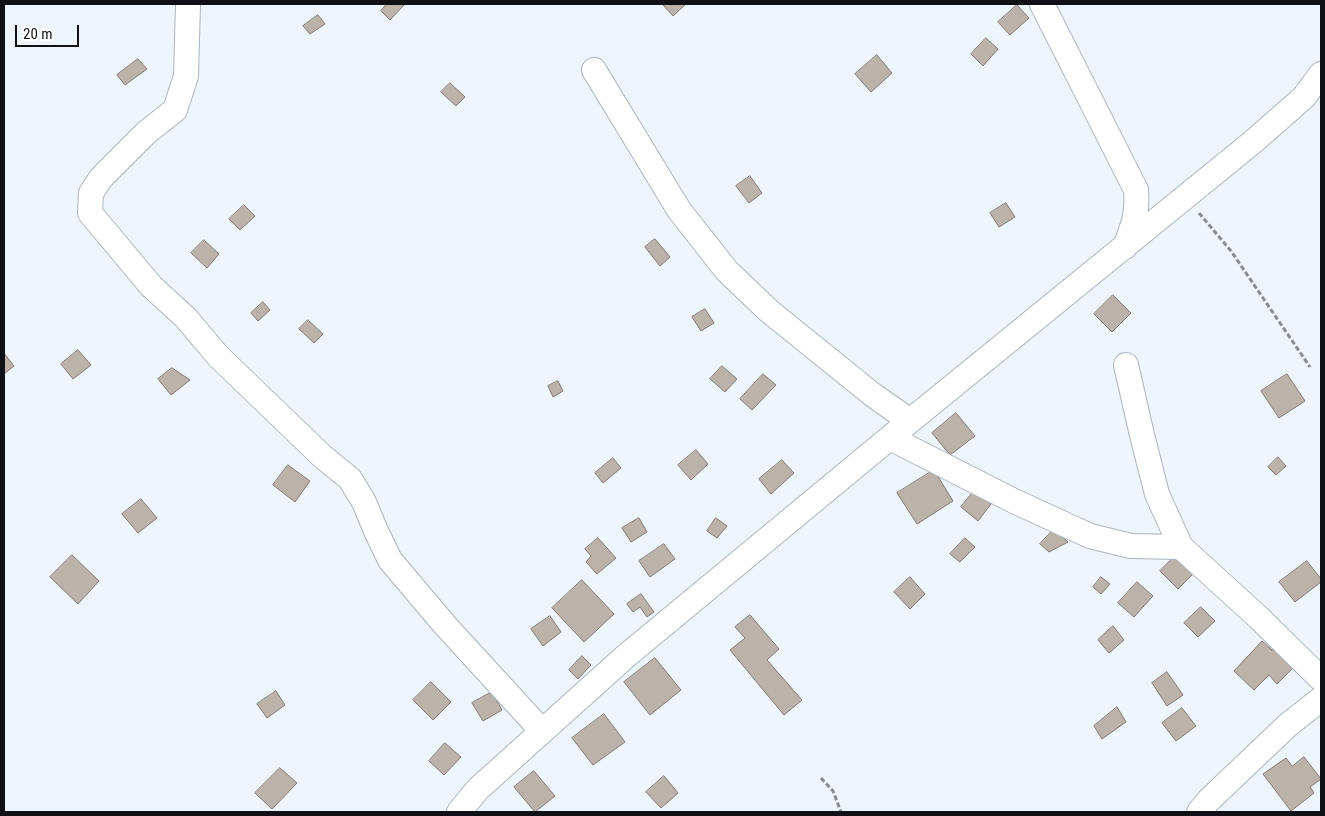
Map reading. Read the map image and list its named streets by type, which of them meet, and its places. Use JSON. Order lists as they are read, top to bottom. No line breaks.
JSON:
{"scale_bar":"20 m"}
